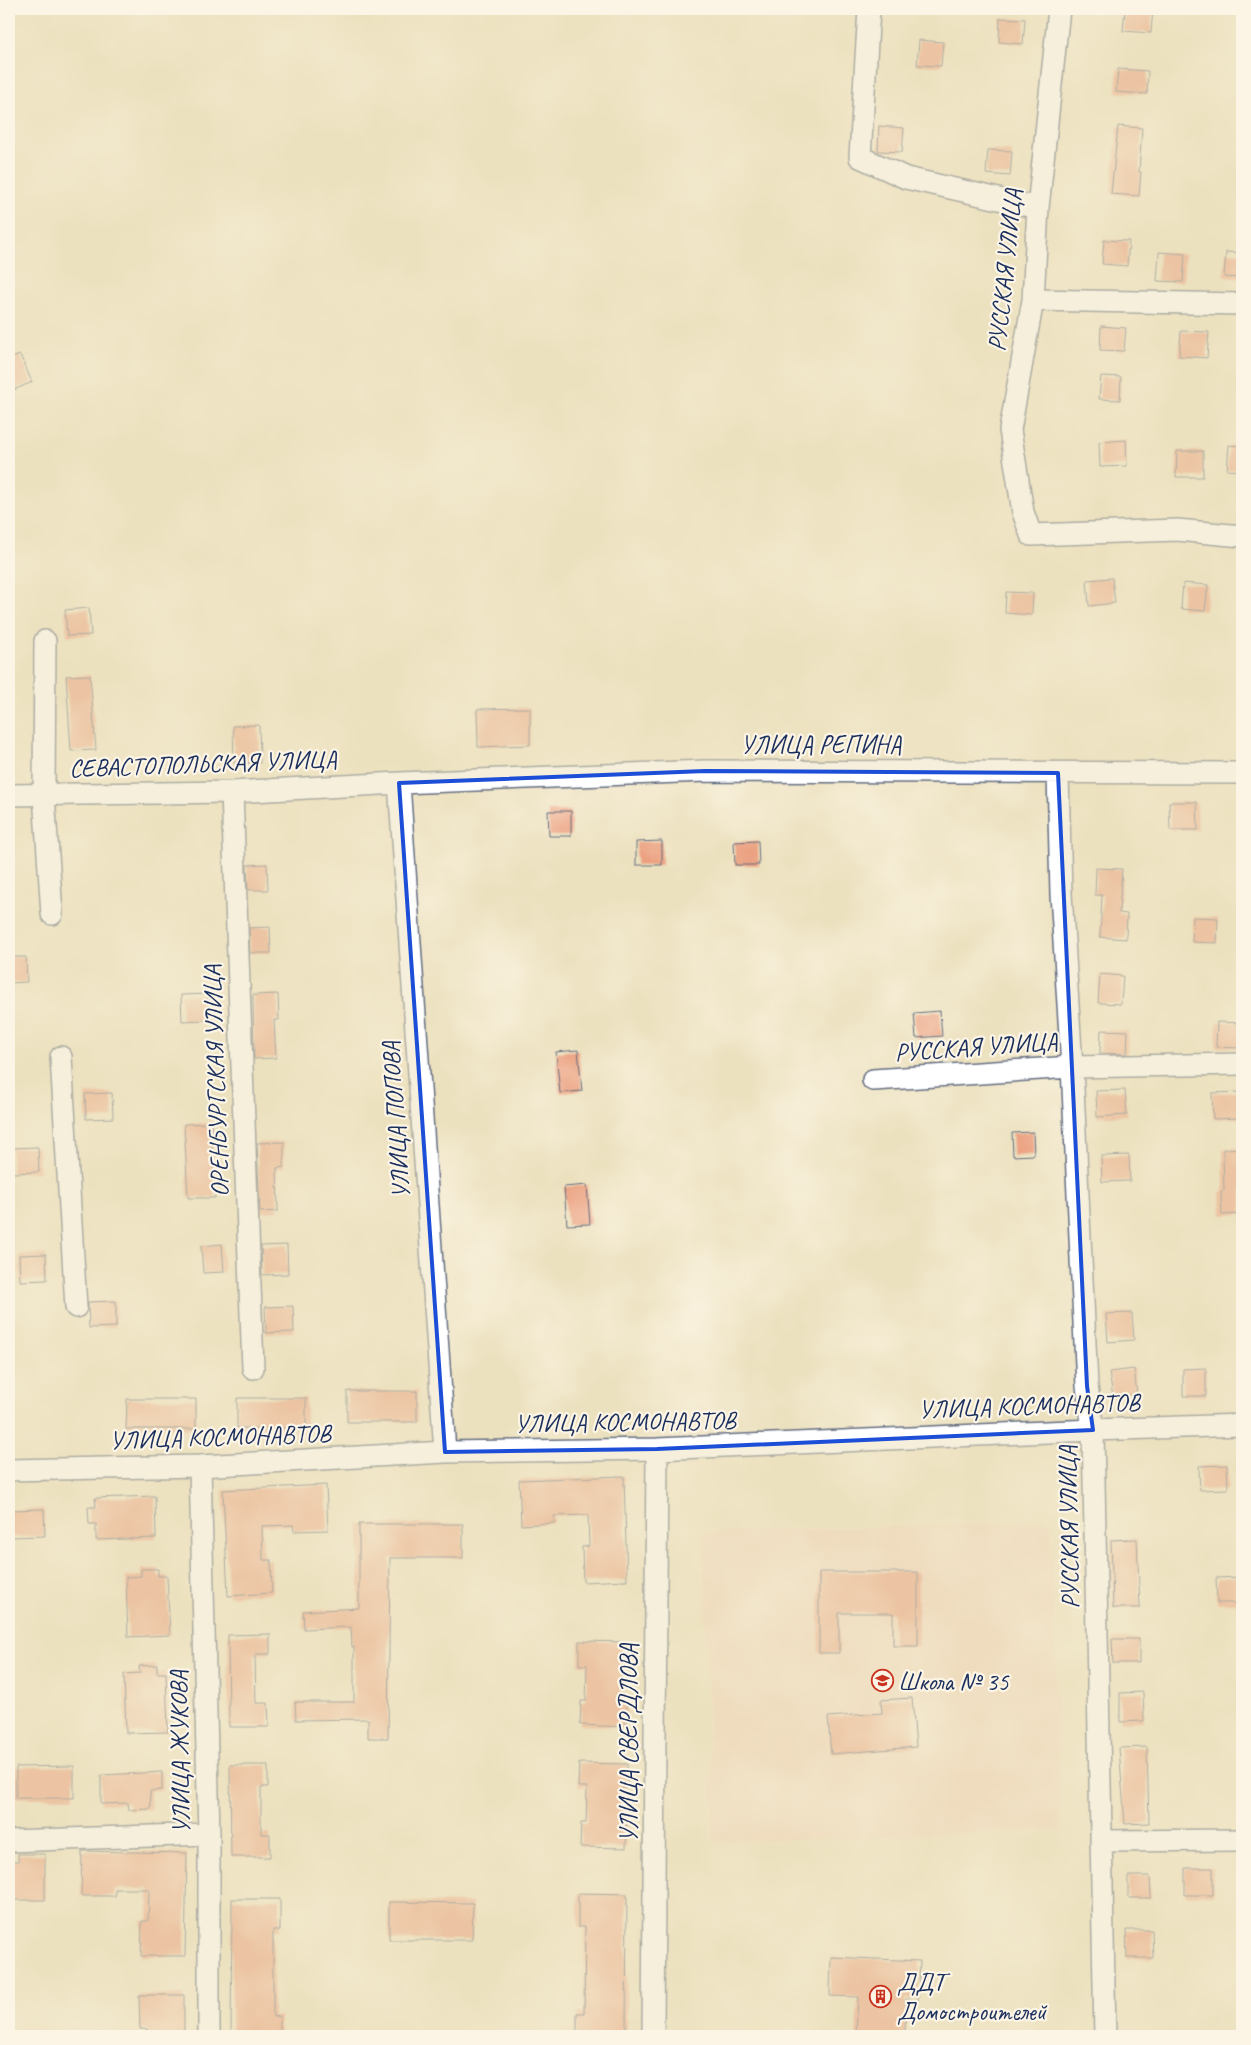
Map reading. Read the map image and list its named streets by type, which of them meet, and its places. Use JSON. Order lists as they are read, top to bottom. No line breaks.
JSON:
{"streets":{"street":["РУССКАЯ УЛИЦА","УЛИЦА РЕПИНА","СЕВАСТОПОЛЬСКАЯ УЛИЦА","ОРЕНБУРГСКАЯ УЛИЦА","УЛИЦА ПОПОВА","УЛИЦА КОСМОНАВТОВ","УЛИЦА СВЕРДЛОВА","УЛИЦА ЖУКОВА"]},"crossings":[["РУССКАЯ УЛИЦА","УЛИЦА КОСМОНАВТОВ"],["УЛИЦА РЕПИНА","СЕВАСТОПОЛЬСКАЯ УЛИЦА"],["УЛИЦА РЕПИНА","УЛИЦА ПОПОВА"],["СЕВАСТОПОЛЬСКАЯ УЛИЦА","ОРЕНБУРГСКАЯ УЛИЦА"],["СЕВАСТОПОЛЬСКАЯ УЛИЦА","УЛИЦА ПОПОВА"],["УЛИЦА ПОПОВА","УЛИЦА КОСМОНАВТОВ"],["УЛИЦА КОСМОНАВТОВ","УЛИЦА СВЕРДЛОВА"],["УЛИЦА КОСМОНАВТОВ","УЛИЦА ЖУКОВА"]],"places":{"school or university":["Школа № 35"],"building":["ДДТ Домостроителей"]}}
